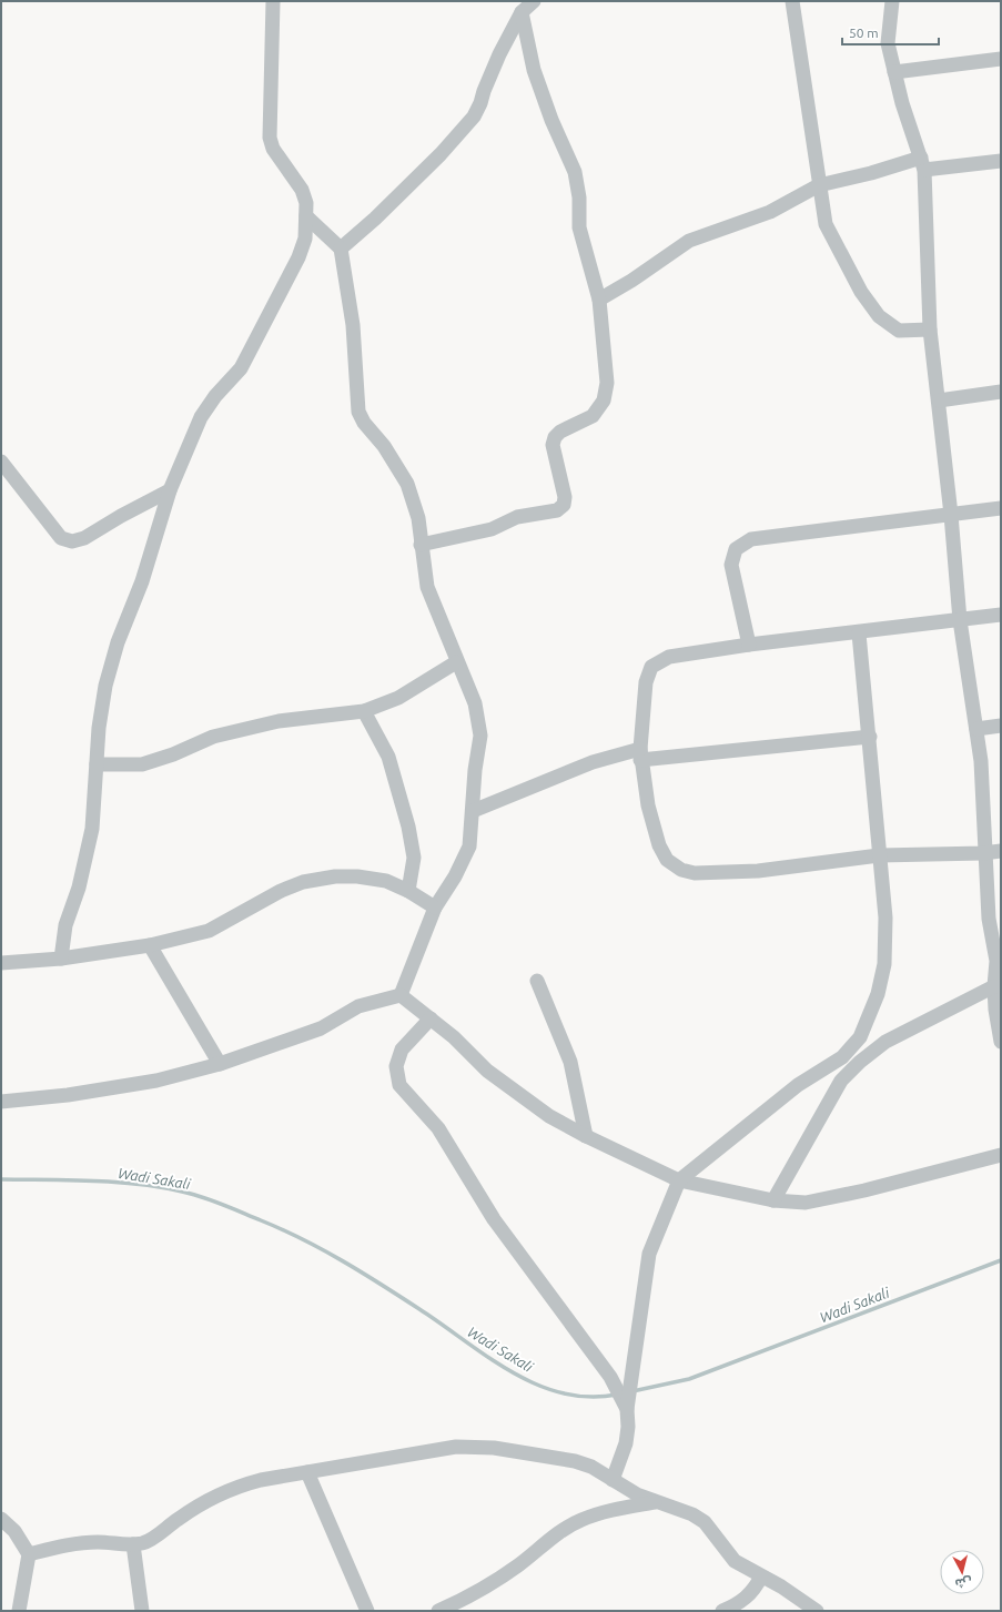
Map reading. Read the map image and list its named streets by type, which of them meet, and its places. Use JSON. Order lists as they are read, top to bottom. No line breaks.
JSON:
{"water":["Wadi Sakali"],"scale_bar":"50 m","north":"bottom"}
